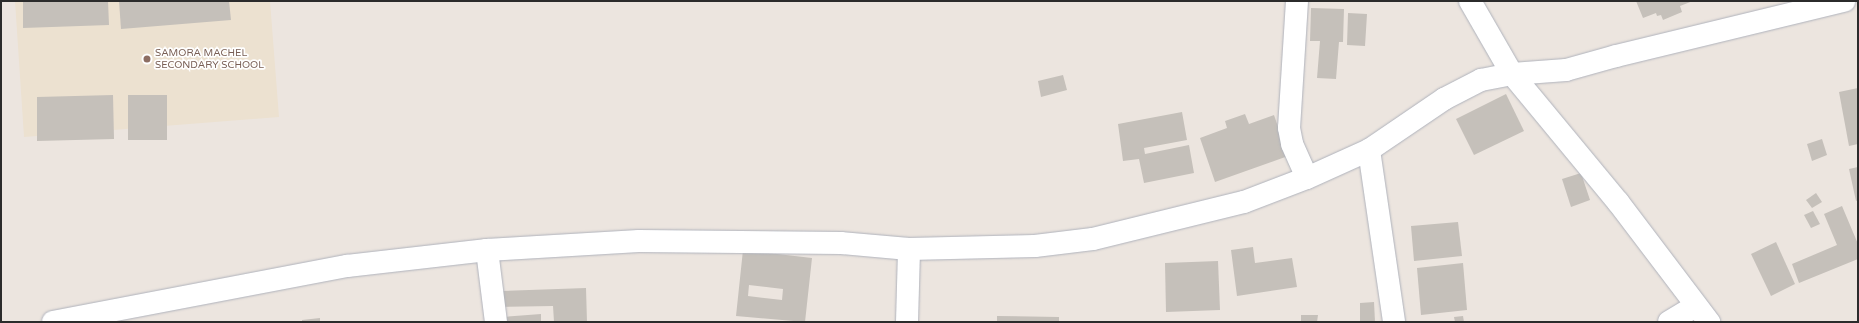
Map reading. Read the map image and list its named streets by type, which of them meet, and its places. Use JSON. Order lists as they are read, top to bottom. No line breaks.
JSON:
{"places":["SAMORA MACHEL SECONDARY SCHOOL"]}
